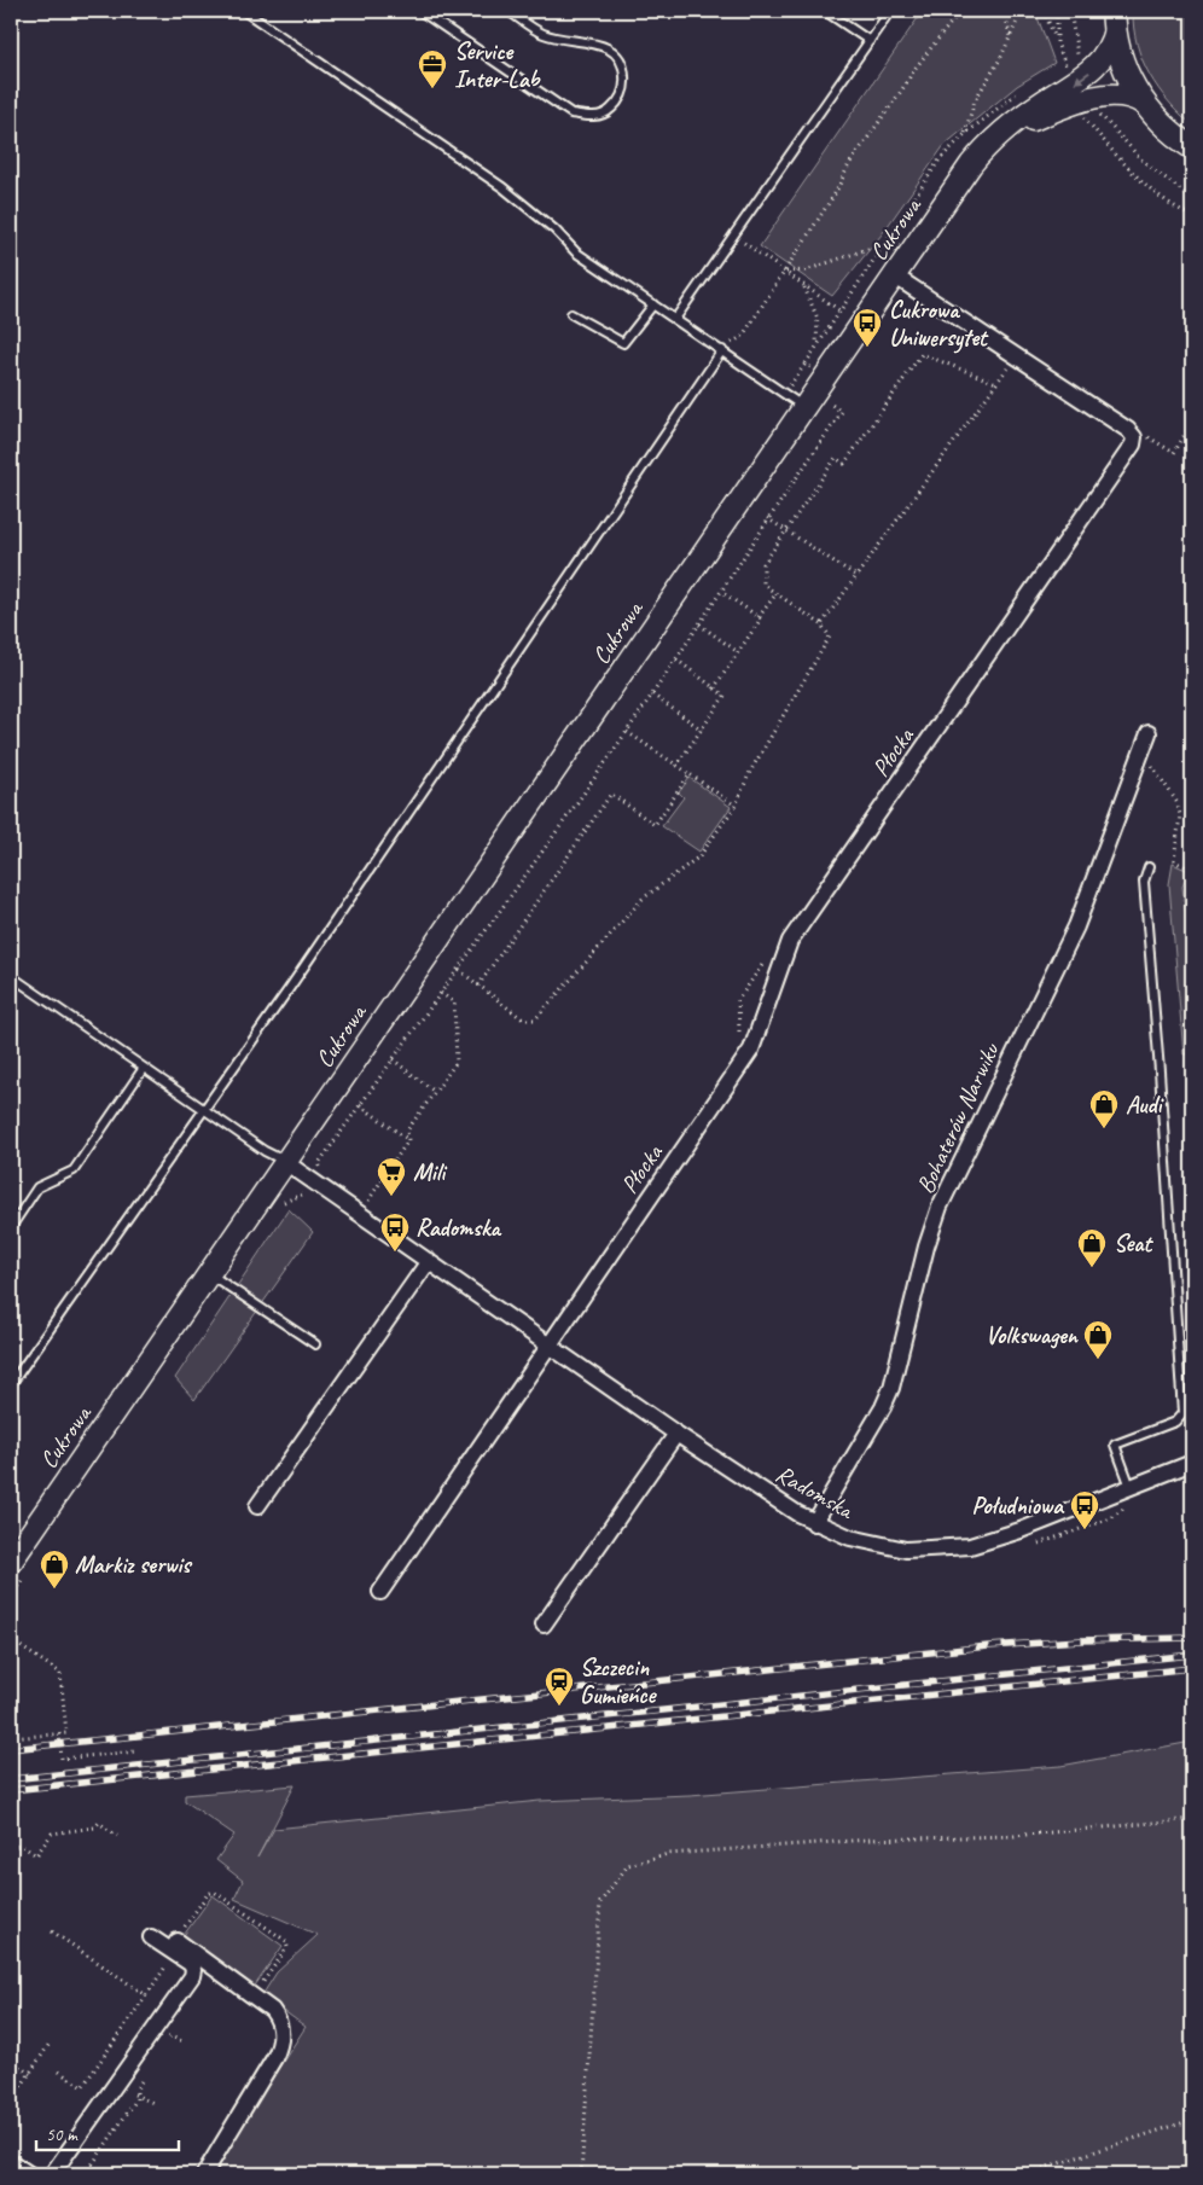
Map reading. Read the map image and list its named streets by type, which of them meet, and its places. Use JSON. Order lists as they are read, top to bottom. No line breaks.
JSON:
{"streets":{"street":["Cukrowa","Płocka","Bohaterów Narwiku","Radomska"]},"crossings":[["Cukrowa","Radomska"],["Płocka","Radomska"],["Bohaterów Narwiku","Radomska"]],"places":{"office":["Service Inter-Lab"],"bus stop":["Cukrowa Uniwersytet","Radomska","Południowa"],"shop":["Audi","Seat","Volkswagen","Markiz serwis"],"supermarket":["Mili"],"station":["Szczecin Gumieńce"]},"scale_bar":"50 m"}
